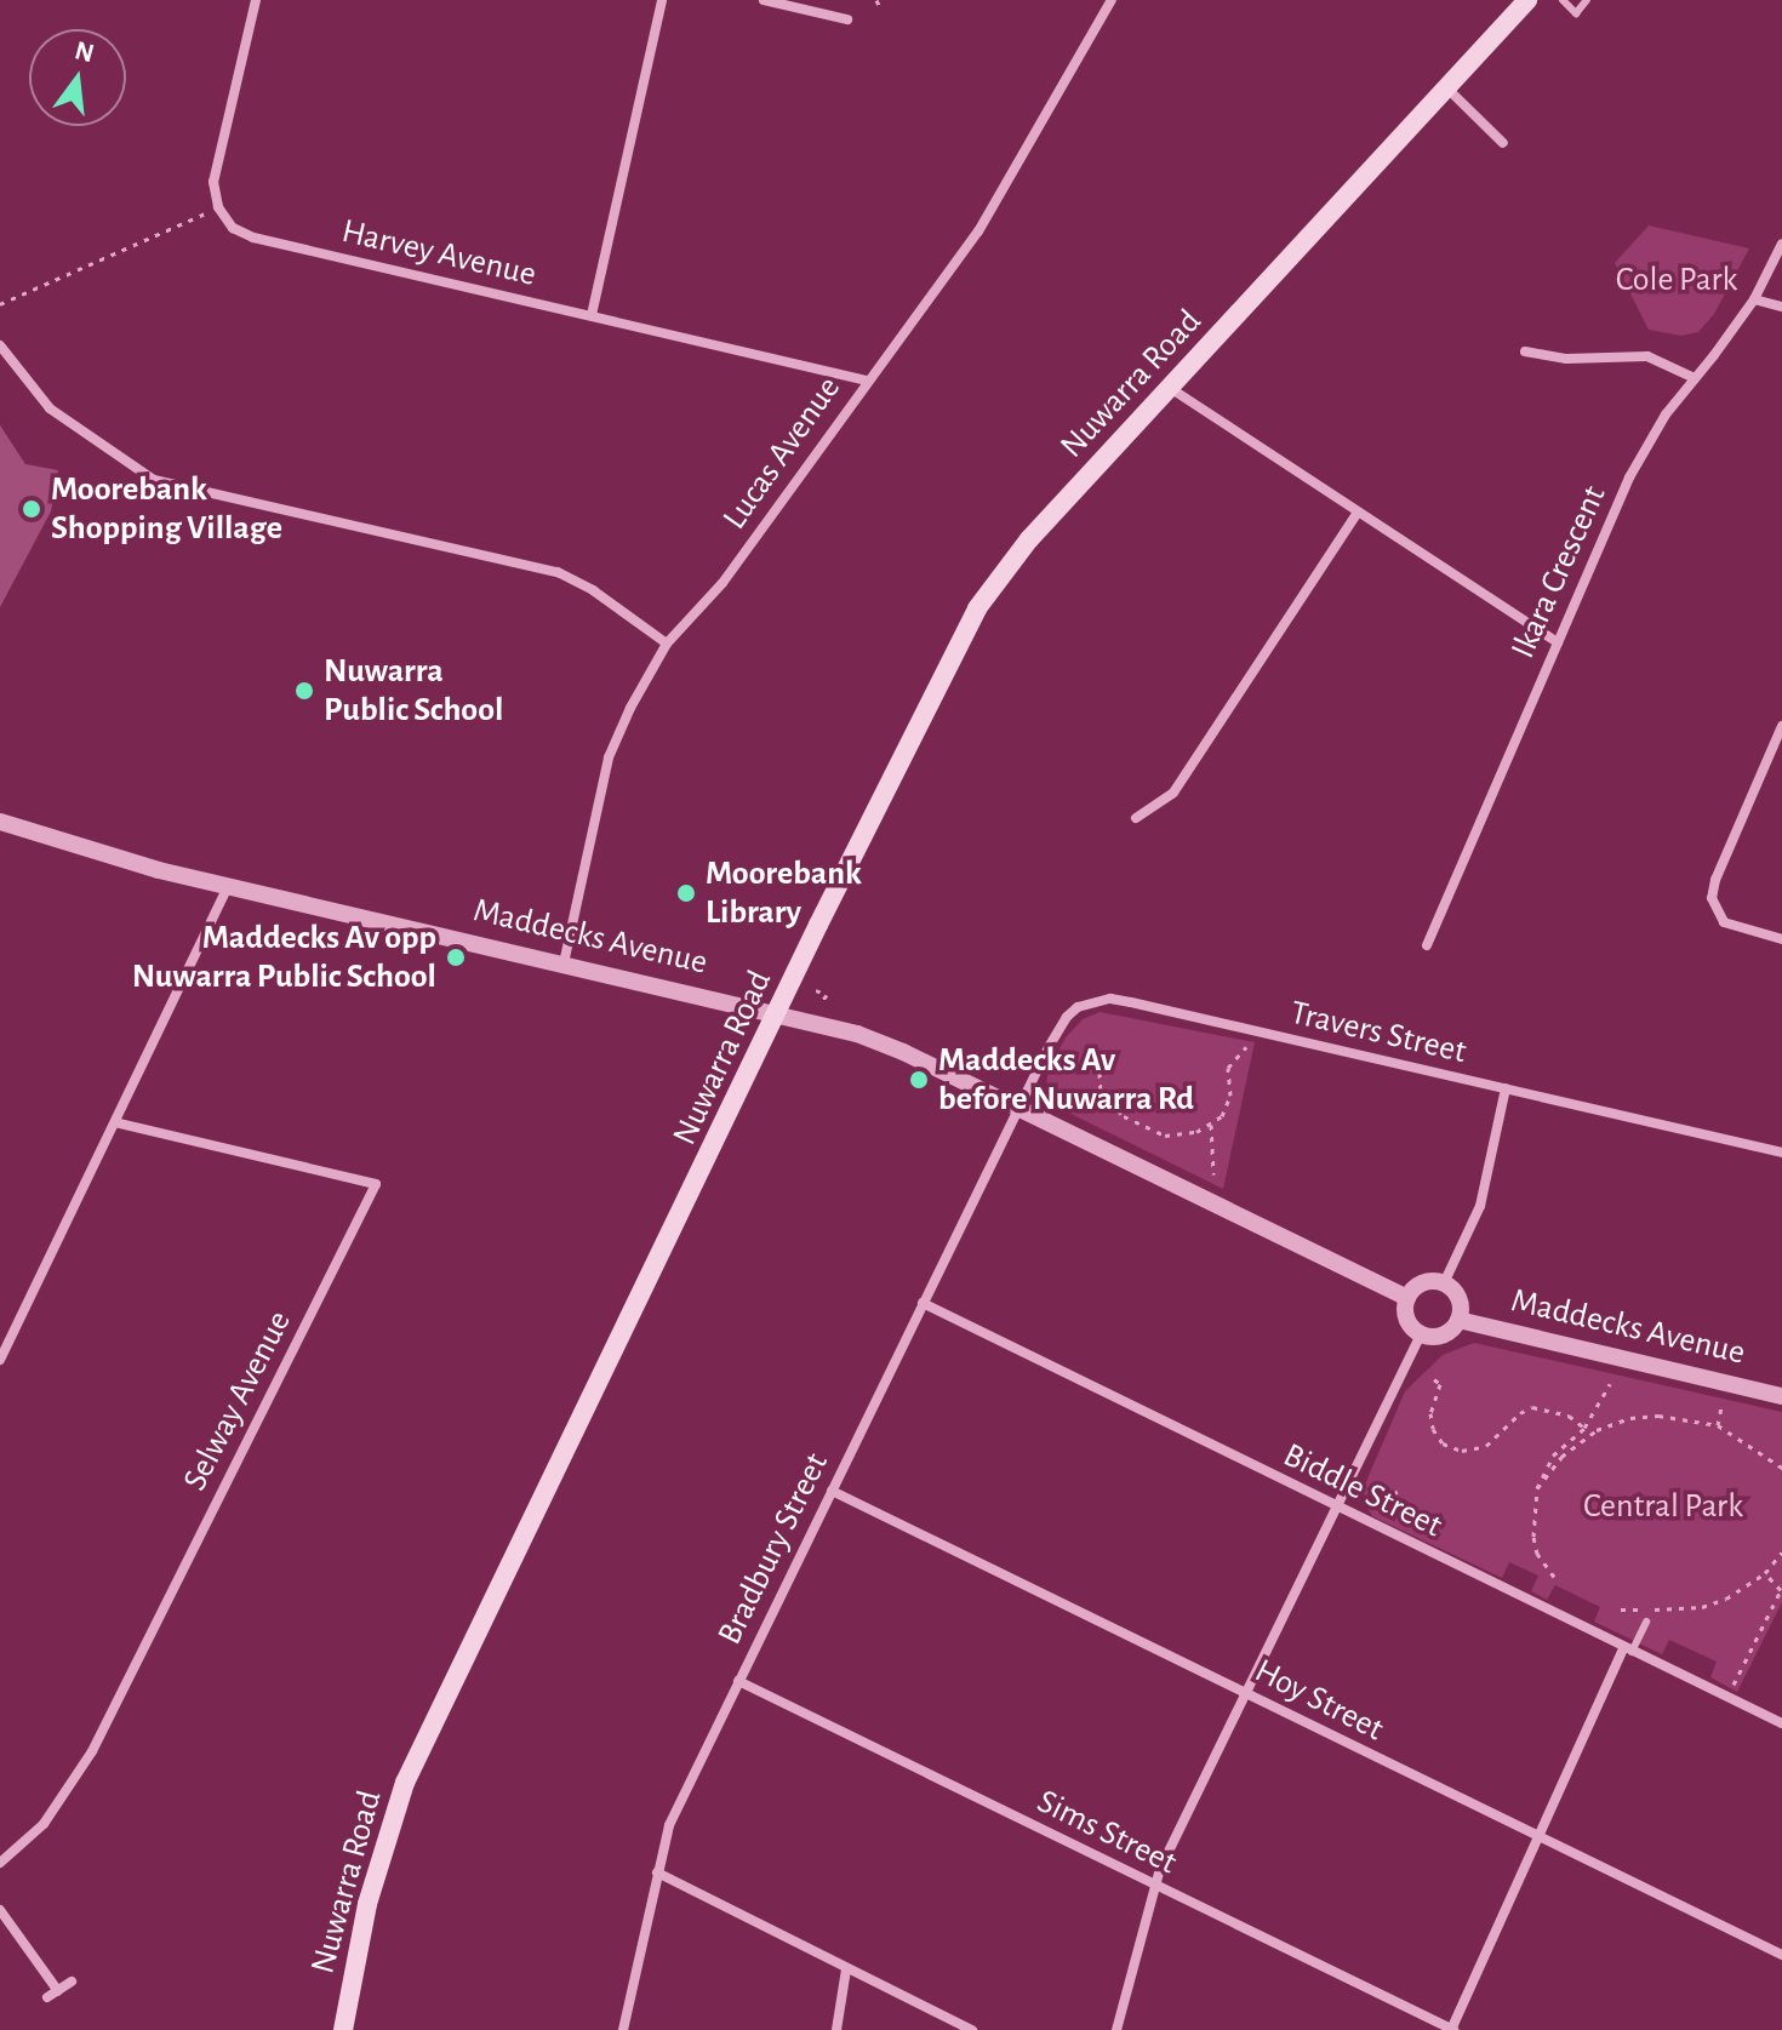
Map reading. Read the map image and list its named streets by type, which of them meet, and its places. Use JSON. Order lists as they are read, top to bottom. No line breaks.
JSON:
{"streets":{"main road":["Nuwarra Road"],"street":["Harvey Avenue","Lucas Avenue","Ikara Crescent","Maddecks Avenue","Travers Street","Selway Avenue","Biddle Street","Bradbury Street","Hoy Street","Sims Street"]},"crossings":[["Harvey Avenue","Lucas Avenue"],["Nuwarra Road","Maddecks Avenue"],["Lucas Avenue","Maddecks Avenue"],["Maddecks Avenue","Travers Street"],["Maddecks Avenue","Bradbury Street"],["Travers Street","Bradbury Street"],["Biddle Street","Bradbury Street"],["Bradbury Street","Hoy Street"],["Bradbury Street","Sims Street"]],"parks":["Cole Park","Central Park"],"places":["Moorebank Shopping Village","Nuwarra Public School","Moorebank Library","Maddecks Av opp Nuwarra Public School","Maddecks Av before Nuwarra Rd"],"north":"top"}
